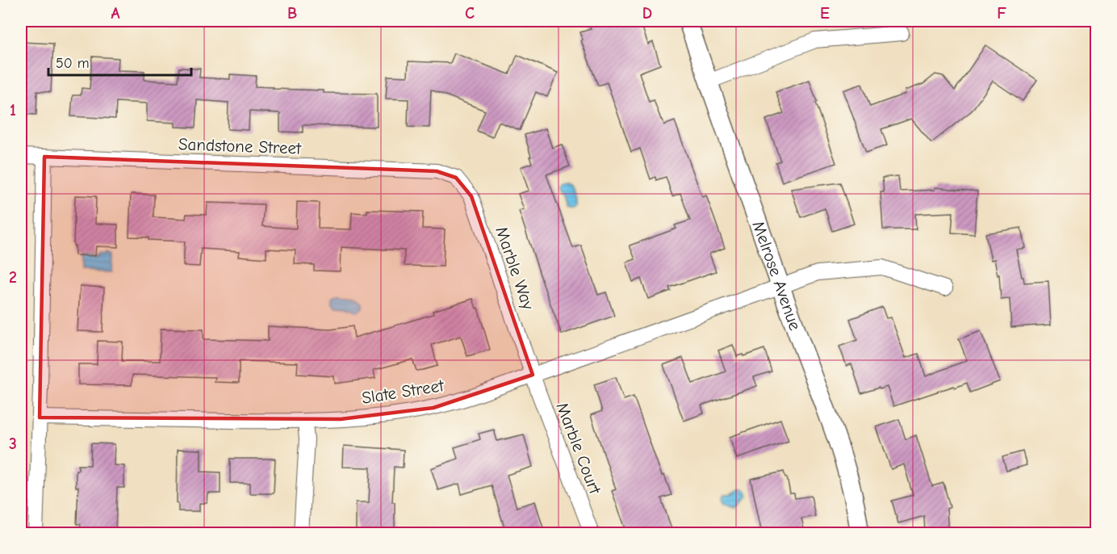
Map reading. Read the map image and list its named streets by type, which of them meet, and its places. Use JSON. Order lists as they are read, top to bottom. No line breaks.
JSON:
{"streets":{"street":["Sandstone Street","Marble Way","Melrose Avenue","Slate Street","Marble Court"]},"crossings":[["Sandstone Street","Marble Way"],["Marble Way","Slate Street"],["Marble Way","Marble Court"],["Melrose Avenue","Slate Street"],["Slate Street","Marble Court"]],"scale_bar":"50 m","grid":{"columns":["A","B","C","D","E","F"],"rows":["1","2","3"]}}
